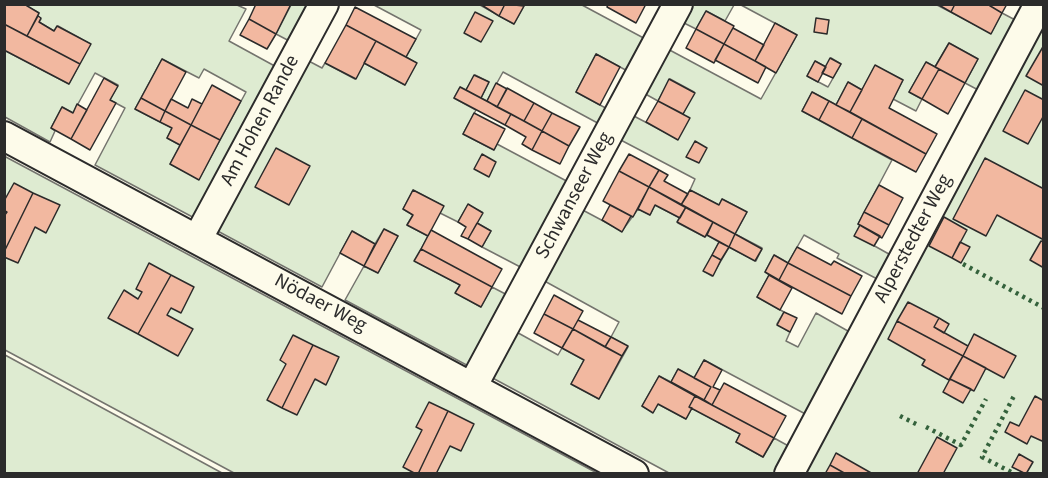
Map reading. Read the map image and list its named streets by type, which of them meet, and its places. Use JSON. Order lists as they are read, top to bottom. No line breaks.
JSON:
{"streets":{"street":["Am Hohen Rande","Schwanseer Weg","Alperstedter Weg","Nödaer Weg"]},"crossings":[["Am Hohen Rande","Nödaer Weg"],["Schwanseer Weg","Nödaer Weg"]]}
